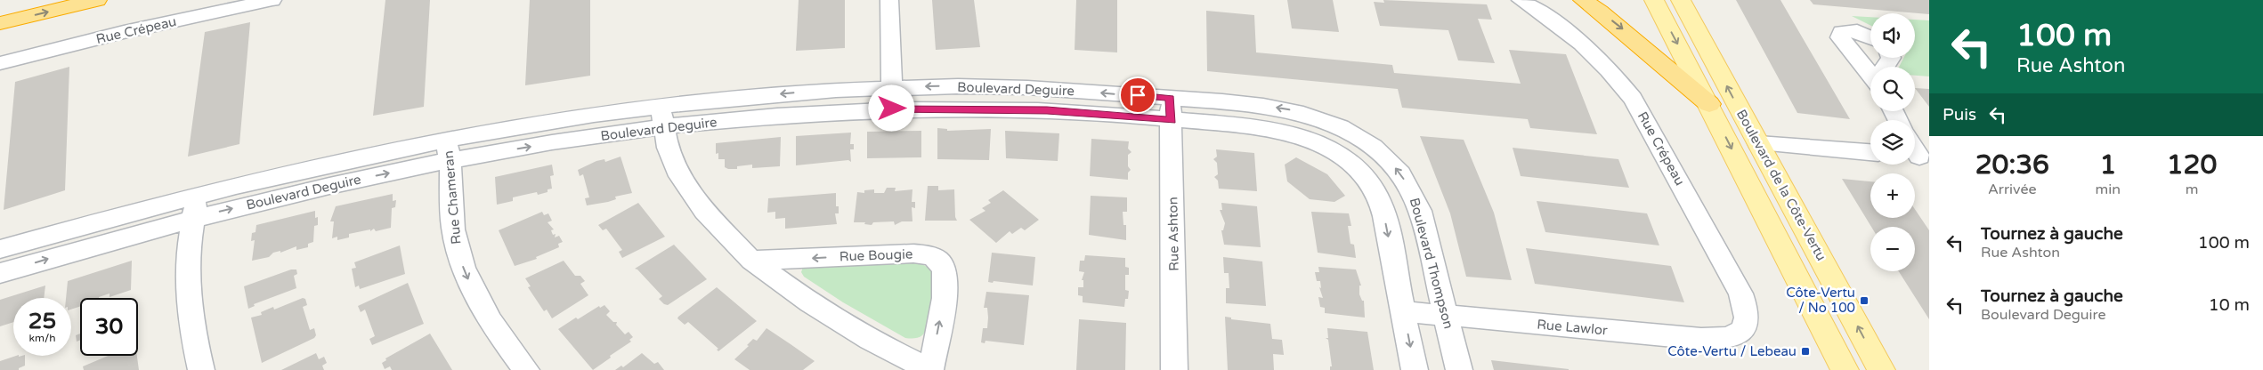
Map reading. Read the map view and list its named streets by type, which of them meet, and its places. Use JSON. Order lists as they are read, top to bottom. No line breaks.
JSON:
{"streets":{"main road":["Boulevard de la Côte-Vertu"],"street":["Rue Crépeau","Boulevard Deguire","Rue Chameran","Rue Ashton","Rue Bougie","Boulevard Thompson","Rue Lawlor"]},"crossings":[["Rue Crépeau","Rue Lawlor"],["Boulevard Deguire","Rue Chameran"],["Boulevard Deguire","Rue Ashton"],["Boulevard Deguire","Rue Bougie"],["Boulevard Deguire","Boulevard Thompson"],["Boulevard Deguire","Rue Lawlor"],["Boulevard Thompson","Rue Lawlor"]],"one_way":["Rue Chameran","Boulevard Thompson"],"places":{"transit":["Côte-Vertu / No 100","Côte-Vertu / Lebeau"]},"page":{"turn":["100 m","Rue Ashton"],"map_buttons":["+","−"],"then":"Puis","eta":["20:36","Arrivée","1","min","120","m"],"list":[{"name":"Tournez à gauche","note":"Rue Ashton","value":"100 m"},{"name":"Tournez à gauche","note":"Boulevard Deguire","value":"10 m"}],"speed":"25 km/h","limit":"30"}}
